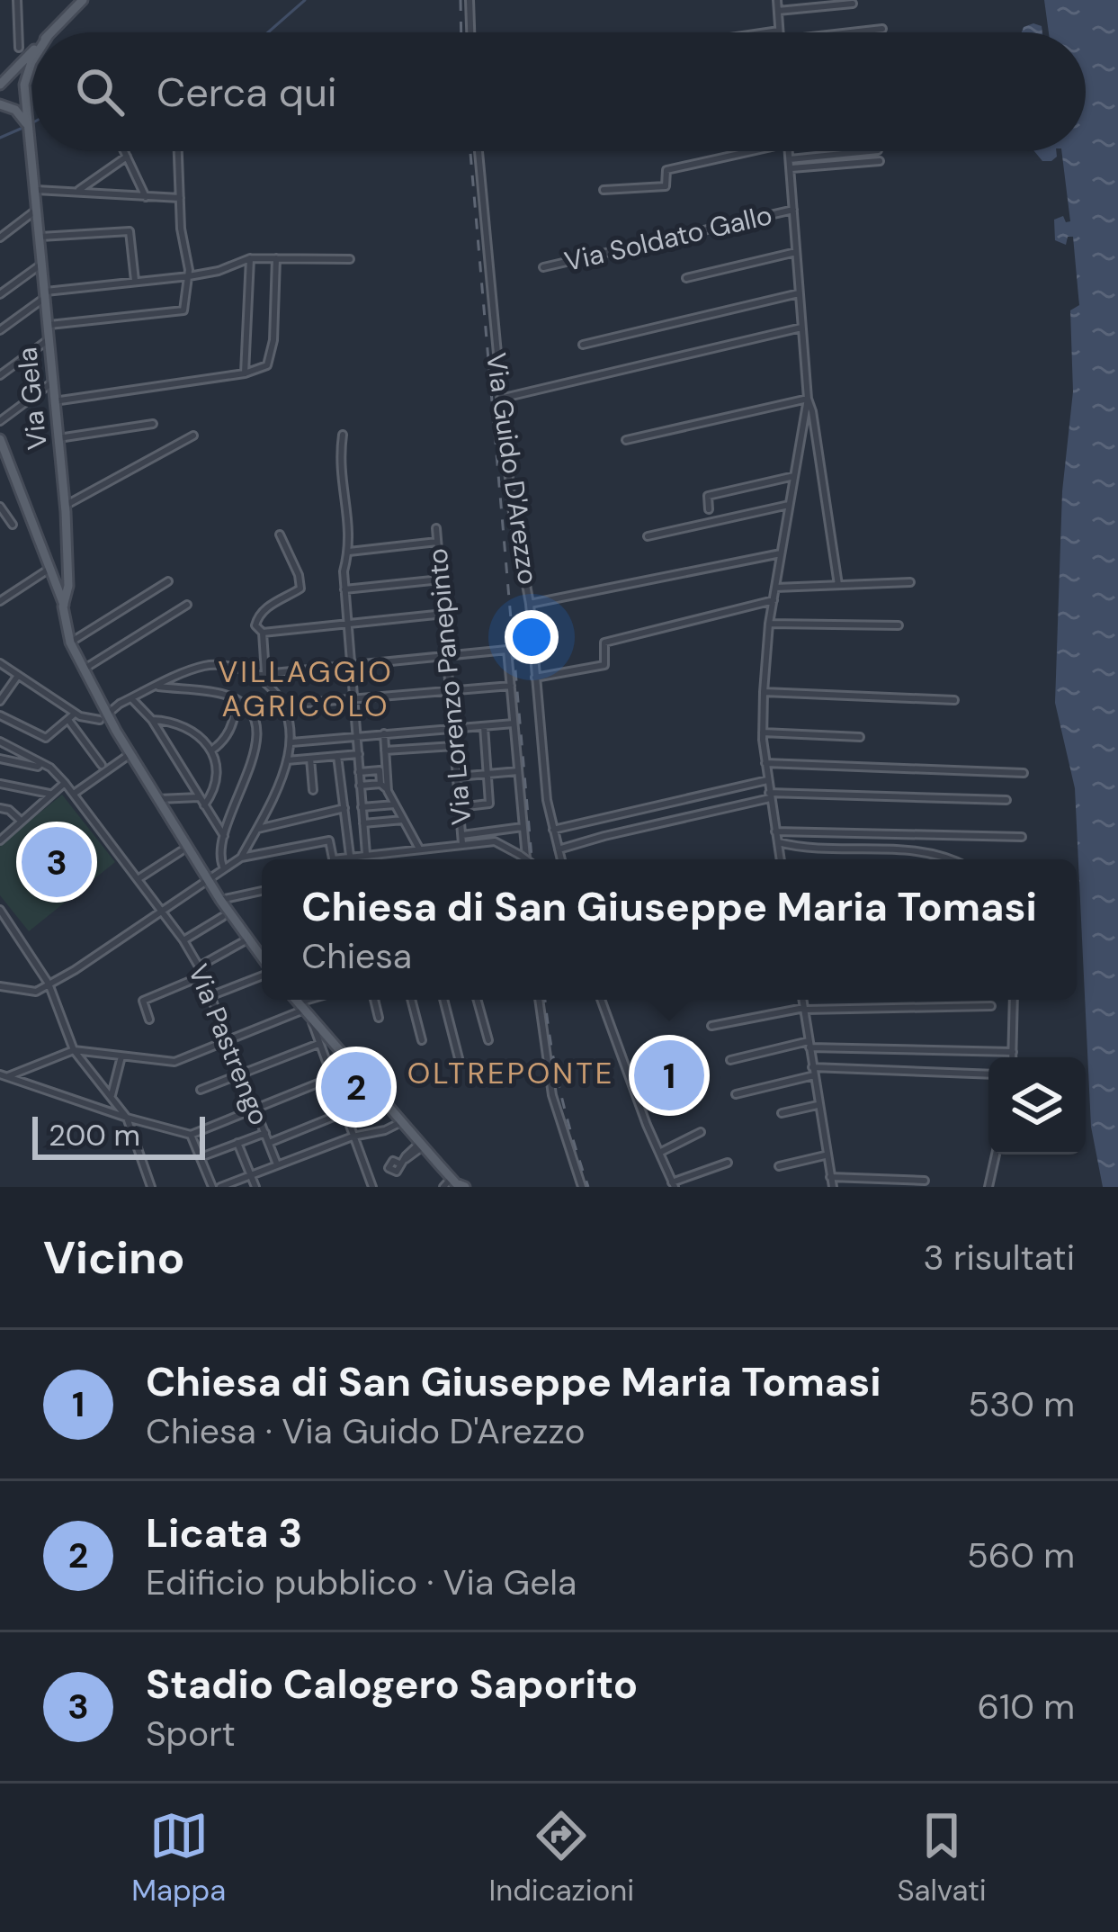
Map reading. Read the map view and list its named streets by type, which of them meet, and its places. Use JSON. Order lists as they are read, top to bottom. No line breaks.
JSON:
{"streets":{"main road":["Via Gela"],"street":["Via Soldato Gallo","Via Guido D'Arezzo","Via Lorenzo Panepinto","Via Pastrengo"]},"districts":["VILLAGGIO AGRICOLO","OLTREPONTE"],"scale_bar":"200 m","page":{"search":"Cerca qui","pins":["3","1","2"],"popup":["Chiesa di San Giuseppe Maria Tomasi","Chiesa"],"scale":"200 m","heading":["Vicino","3 risultati"],"list":[{"mark":"1","name":"Chiesa di San Giuseppe Maria Tomasi","note":"Chiesa · Via Guido D'Arezzo","value":"530 m"},{"mark":"2","name":"Licata 3","note":"Edificio pubblico · Via Gela","value":"560 m"},{"mark":"3","name":"Stadio Calogero Saporito","note":"Sport","value":"610 m"}],"nav":["Mappa","Indicazioni","Salvati"]}}
